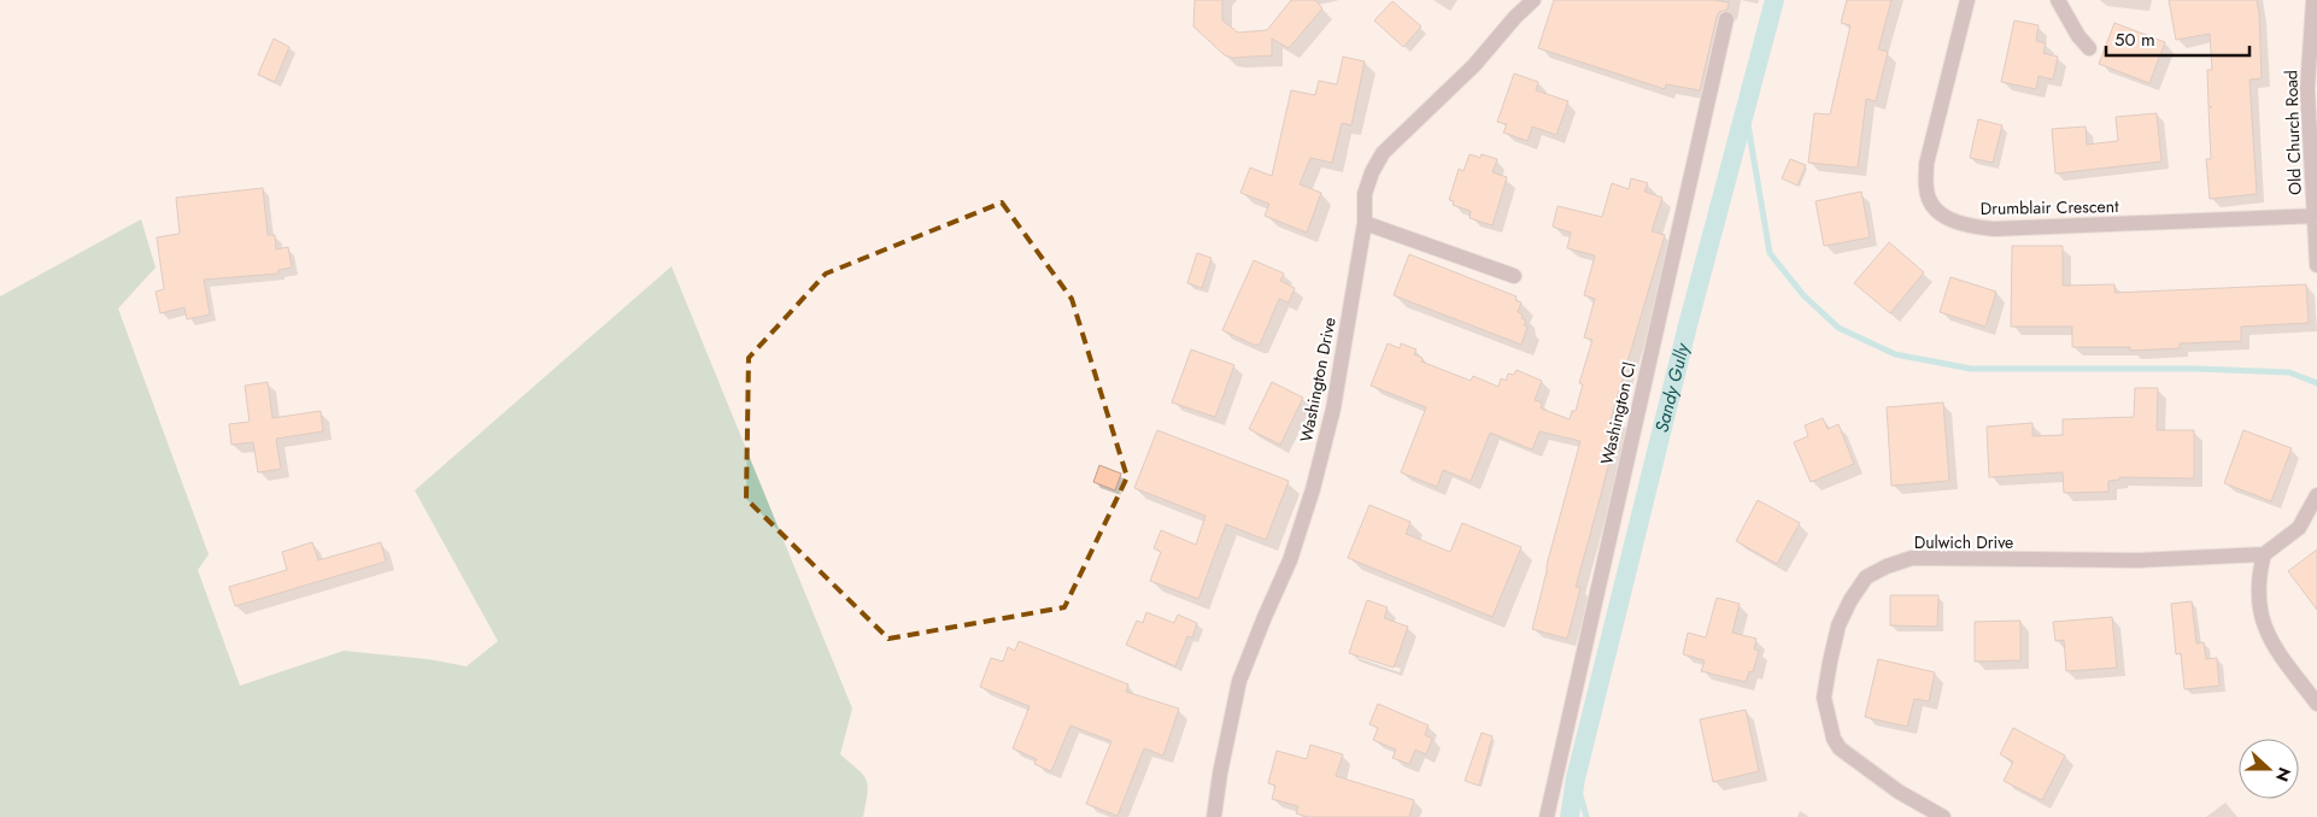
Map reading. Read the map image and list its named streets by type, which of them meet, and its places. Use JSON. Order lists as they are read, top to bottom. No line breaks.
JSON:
{"streets":{"street":["Old Church Road","Drumblair Crescent","Washington Drive","Washington Cl","Dulwich Drive"]},"crossings":[["Old Church Road","Drumblair Crescent"]],"water":["Sandy Gully"],"scale_bar":"50 m","north":"right"}
